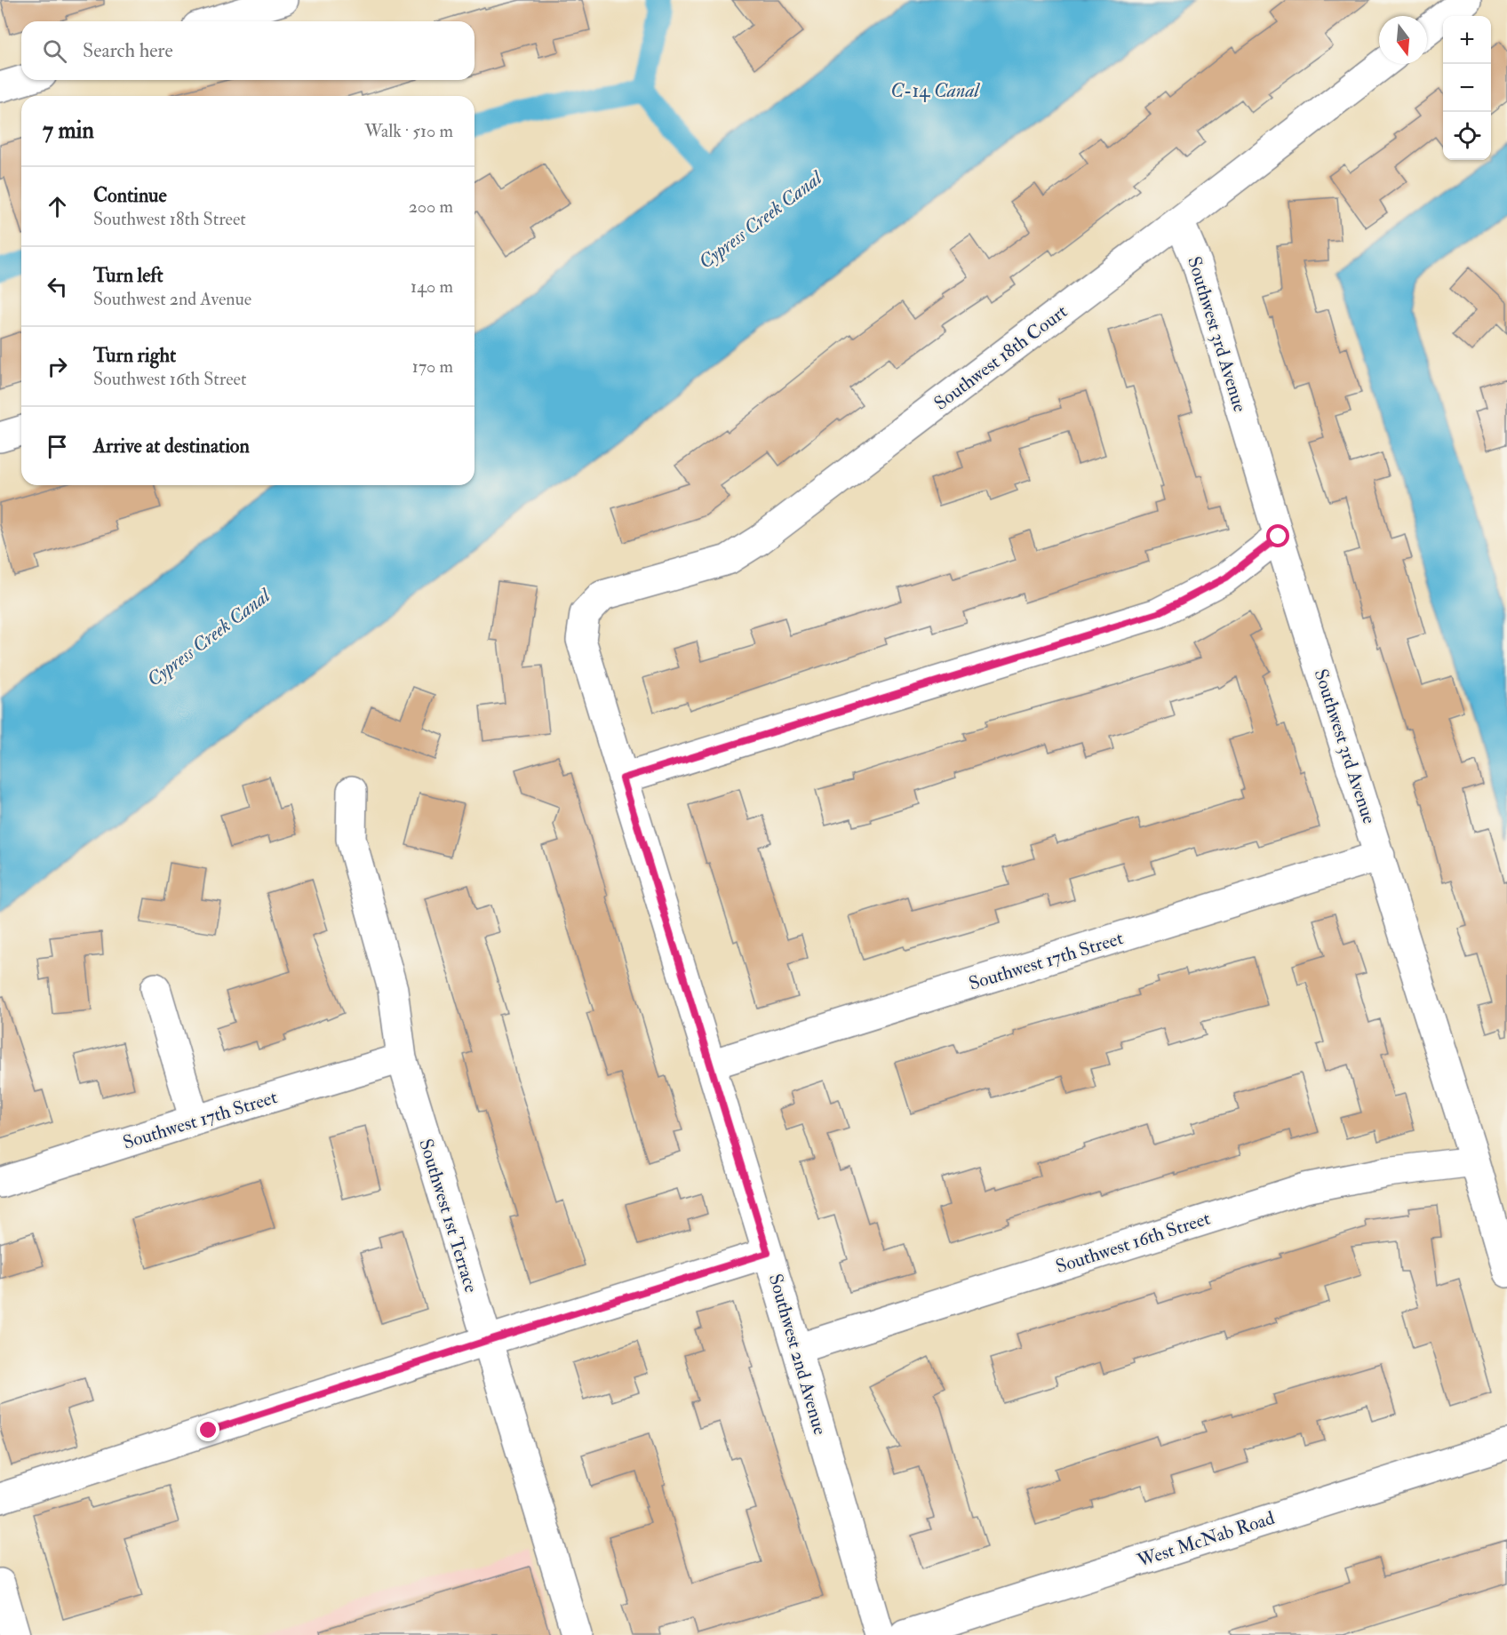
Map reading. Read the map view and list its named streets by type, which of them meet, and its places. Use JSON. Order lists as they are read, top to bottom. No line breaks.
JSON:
{"streets":{"street":["Southwest 3rd Avenue","Southwest 18th Court","Southwest 17th Street","Southwest 1st Terrace","Southwest 16th Street","Southwest 2nd Avenue","West McNab Road"]},"crossings":[["Southwest 3rd Avenue","Southwest 18th Court"],["Southwest 3rd Avenue","Southwest 17th Street"],["Southwest 3rd Avenue","Southwest 16th Street"],["Southwest 18th Court","Southwest 2nd Avenue"],["Southwest 17th Street","Southwest 1st Terrace"],["Southwest 17th Street","Southwest 2nd Avenue"],["Southwest 16th Street","Southwest 2nd Avenue"]],"water":["C-14 Canal","Cypress Creek Canal"],"north":"bottom","page":{"map_buttons":["+","−"],"search":"Search here","heading":["7 min","Walk · 510 m"],"list":[["Continue","Southwest 18th Street","200 m"],["Turn left","Southwest 2nd Avenue","140 m"],["Turn right","Southwest 16th Street","170 m"],"Arrive at destination"]}}
